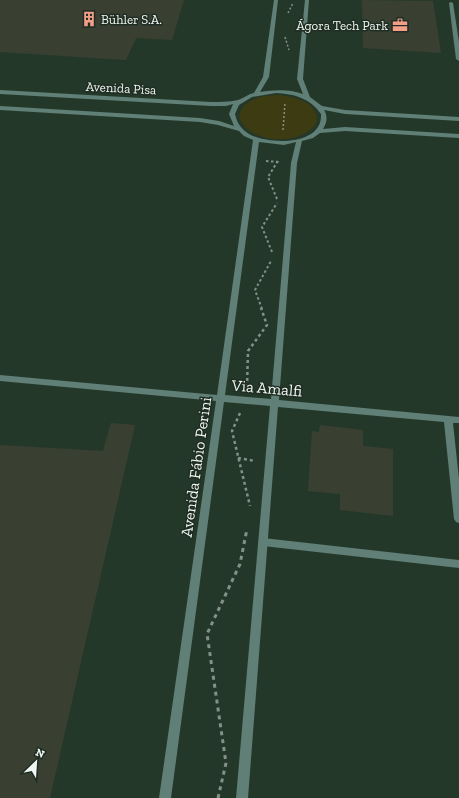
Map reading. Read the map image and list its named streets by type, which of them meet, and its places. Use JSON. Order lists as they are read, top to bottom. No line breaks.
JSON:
{"streets":{"street":["Avenida Pisa","Via Amalfi","Avenida Fábio Perini"]},"crossings":[["Avenida Pisa","Avenida Fábio Perini"],["Via Amalfi","Avenida Fábio Perini"]],"places":{"building":["Bühler S.A."],"office":["Ágora Tech Park"]},"north":"top right"}
